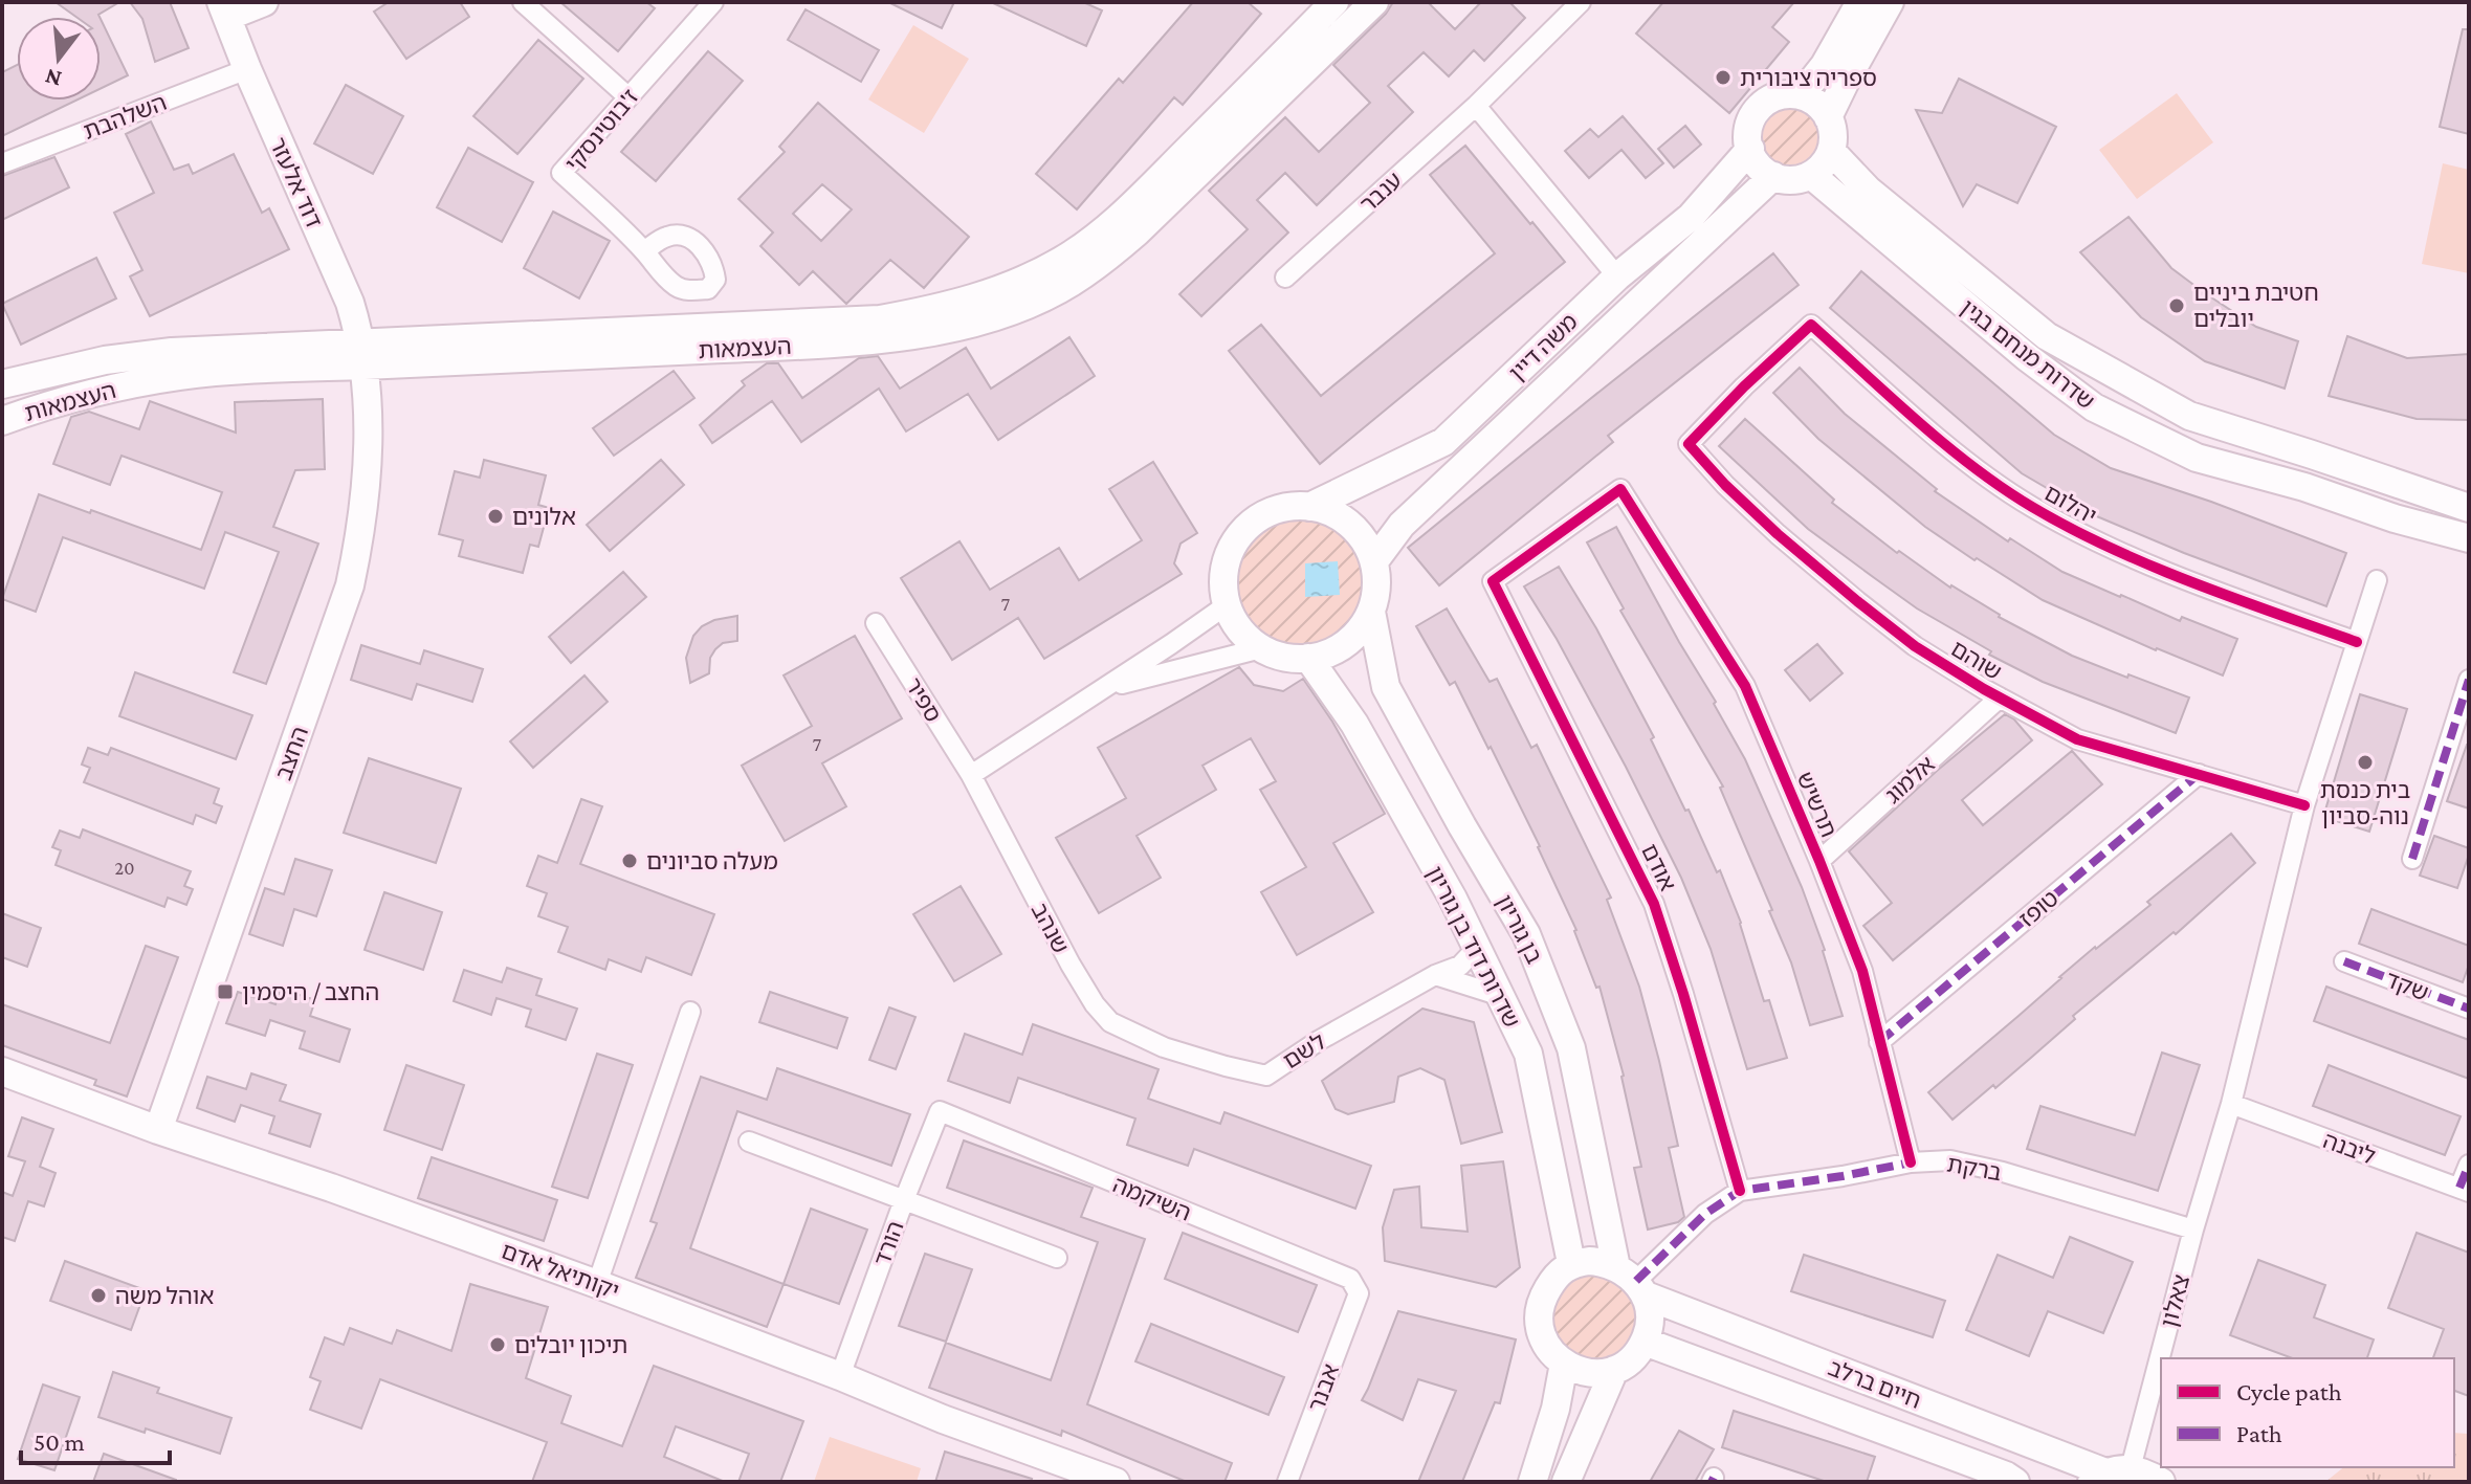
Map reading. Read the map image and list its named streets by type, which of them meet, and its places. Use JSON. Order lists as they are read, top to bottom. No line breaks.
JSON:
{"streets":{"street":["השלהבת","ז'בוטינסקי","דוד אלעזר","ענבר","משה דיין","העצמאות","שדרות מנחם בגין","יהלום","שוהם","ספיר","החצב","אלמוג","תרשיש","אודם","טופז","שנהב","בן גוריון","שדרות דוד בן גוריון","שקד","לשם","ליבנה","ברקת","השיקמה","הורד","יקותיאל אדם","צאלון","חיים ברלב","אבנר"]},"crossings":[["השלהבת","דוד אלעזר"],["דוד אלעזר","העצמאות"],["דוד אלעזר","החצב"],["משה דיין","שדרות מנחם בגין"],["משה דיין","בן גוריון"],["משה דיין","שדרות דוד בן גוריון"],["העצמאות","החצב"],["יהלום","שוהם"],["יהלום","צאלון"],["שוהם","אלמוג"],["שוהם","טופז"],["שוהם","צאלון"],["ספיר","שנהב"],["החצב","יקותיאל אדם"],["אלמוג","תרשיש"],["תרשיש","אודם"],["תרשיש","טופז"],["תרשיש","ברקת"],["אודם","ברקת"],["שנהב","לשם"],["בן גוריון","שדרות דוד בן גוריון"],["בן גוריון","ברקת"],["בן גוריון","חיים ברלב"],["שדרות דוד בן גוריון","לשם"],["שדרות דוד בן גוריון","ברקת"],["שדרות דוד בן גוריון","חיים ברלב"],["ליבנה","צאלון"],["ברקת","צאלון"],["ברקת","חיים ברלב"],["השיקמה","הורד"],["השיקמה","אבנר"],["הורד","יקותיאל אדם"],["צאלון","חיים ברלב"]],"places":{"other":["ספריה ציבורית","חטיבת ביניים יובלים","אלונים","בית כנסת נוה-סביון","מעלה סביונים","אוהל משה","תיכון יובלים"],"transit":["החצב / היסמין"]},"house_numbers":["7","7","20"],"legend":["Cycle path","Path"],"scale_bar":"50 m","north":"bottom"}
